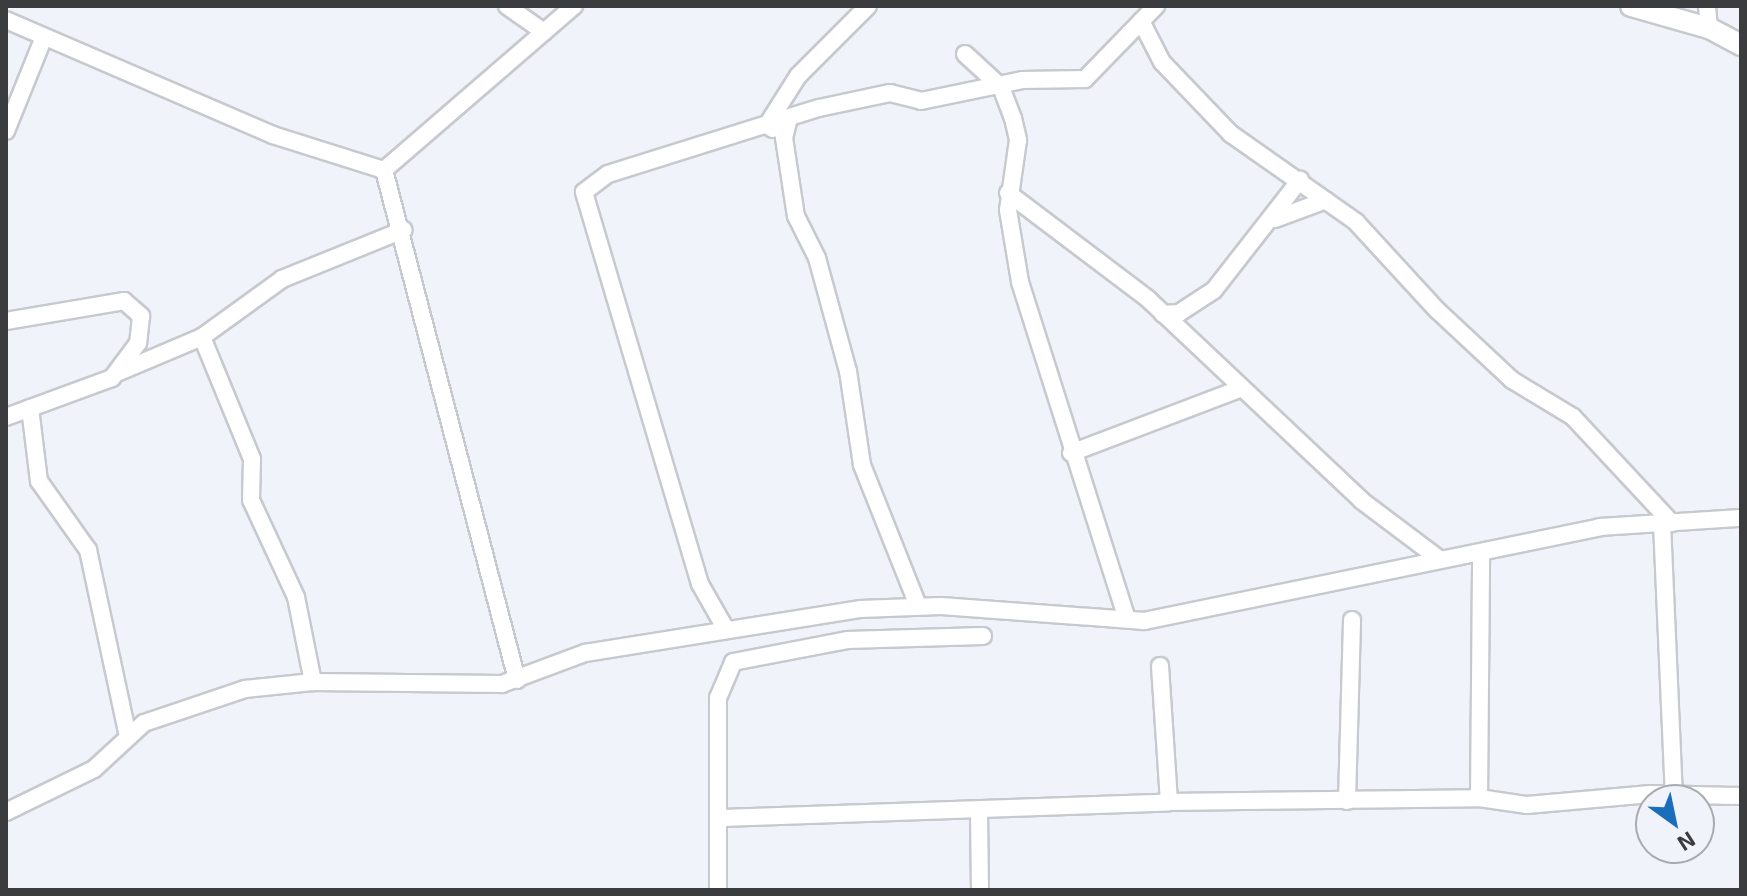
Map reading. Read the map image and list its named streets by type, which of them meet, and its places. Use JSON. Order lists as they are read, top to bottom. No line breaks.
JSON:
{"north":"bottom right"}
